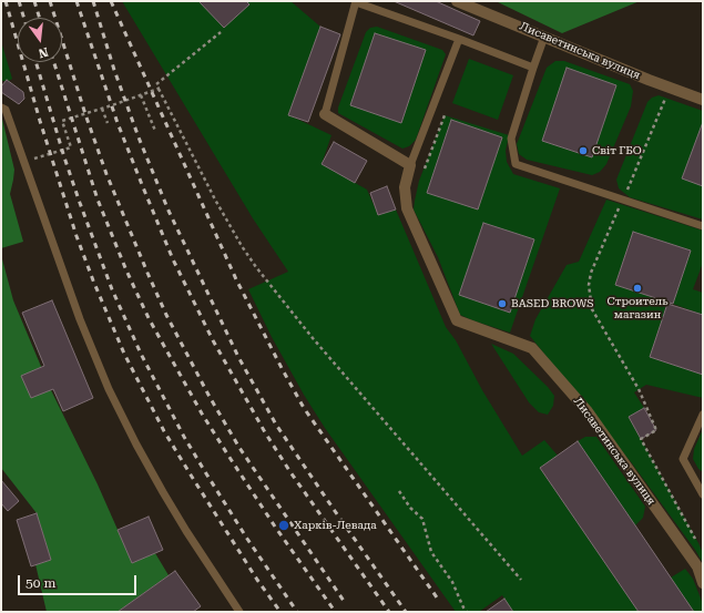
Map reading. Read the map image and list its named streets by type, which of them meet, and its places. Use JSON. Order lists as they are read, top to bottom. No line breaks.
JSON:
{"streets":{"street":["Лисаветинська вулиця"]},"places":["Світ ГБО","Строитель магазин","BASED BROWS","Харків-Левада"],"scale_bar":"50 m","north":"bottom"}
